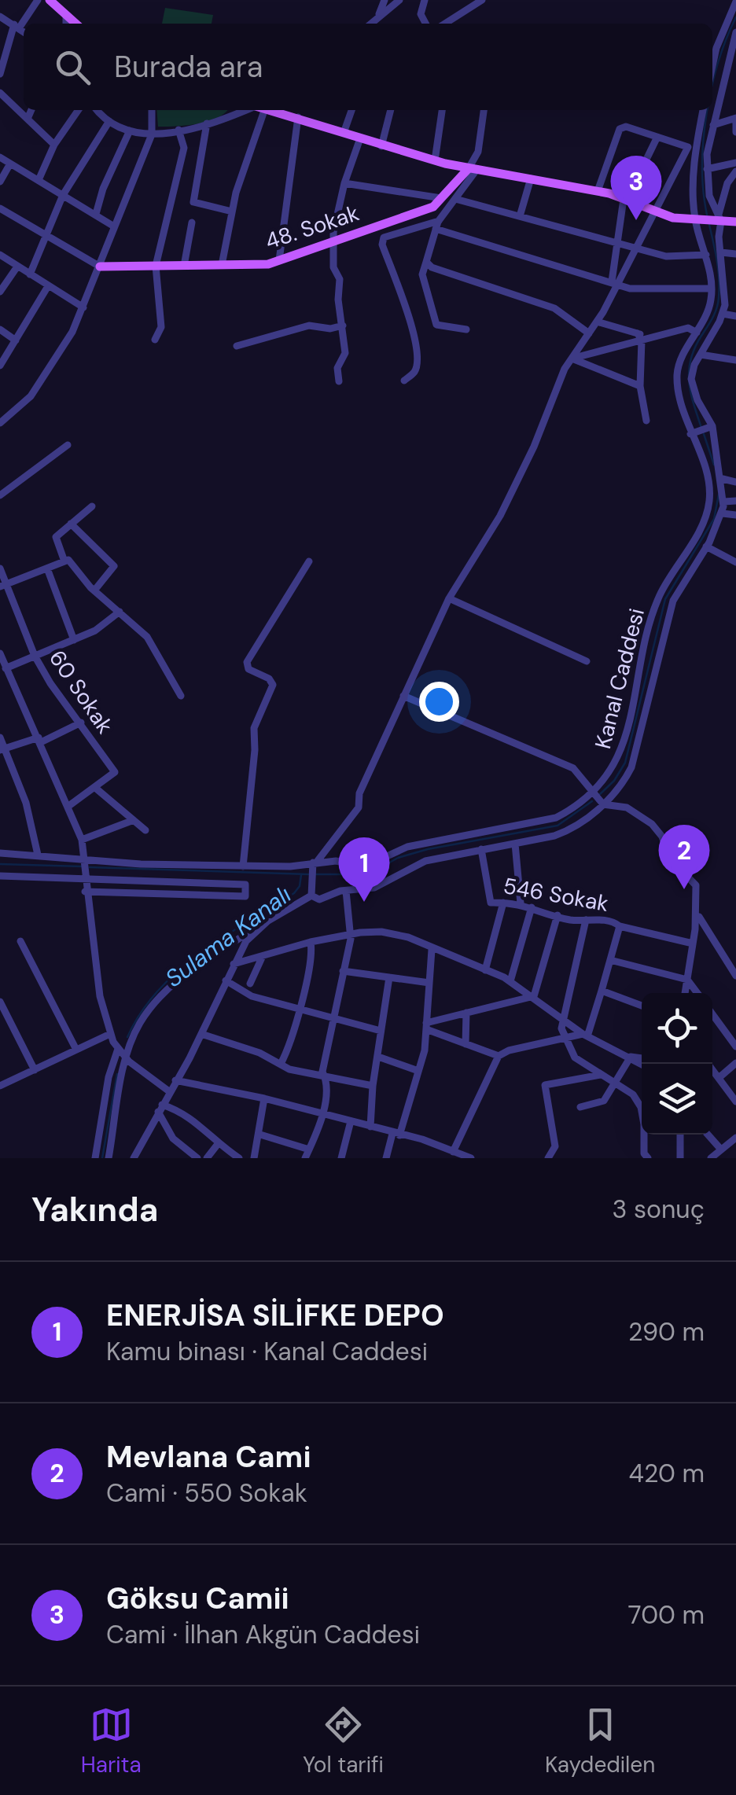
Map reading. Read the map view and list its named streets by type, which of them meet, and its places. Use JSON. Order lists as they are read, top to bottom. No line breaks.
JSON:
{"streets":{"main road":["48. Sokak"],"street":["Kanal Caddesi","60 Sokak","546 Sokak"]},"water":["Sulama Kanalı"],"page":{"search":"Burada ara","pins":["3","2","1"],"heading":["Yakında","3 sonuç"],"list":[{"mark":"1","name":"ENERJİSA SİLİFKE DEPO","note":"Kamu binası · Kanal Caddesi","value":"290 m"},{"mark":"2","name":"Mevlana Cami","note":"Cami · 550 Sokak","value":"420 m"},{"mark":"3","name":"Göksu Camii","note":"Cami · İlhan Akgün Caddesi","value":"700 m"}],"nav":["Harita","Yol tarifi","Kaydedilen"]}}
